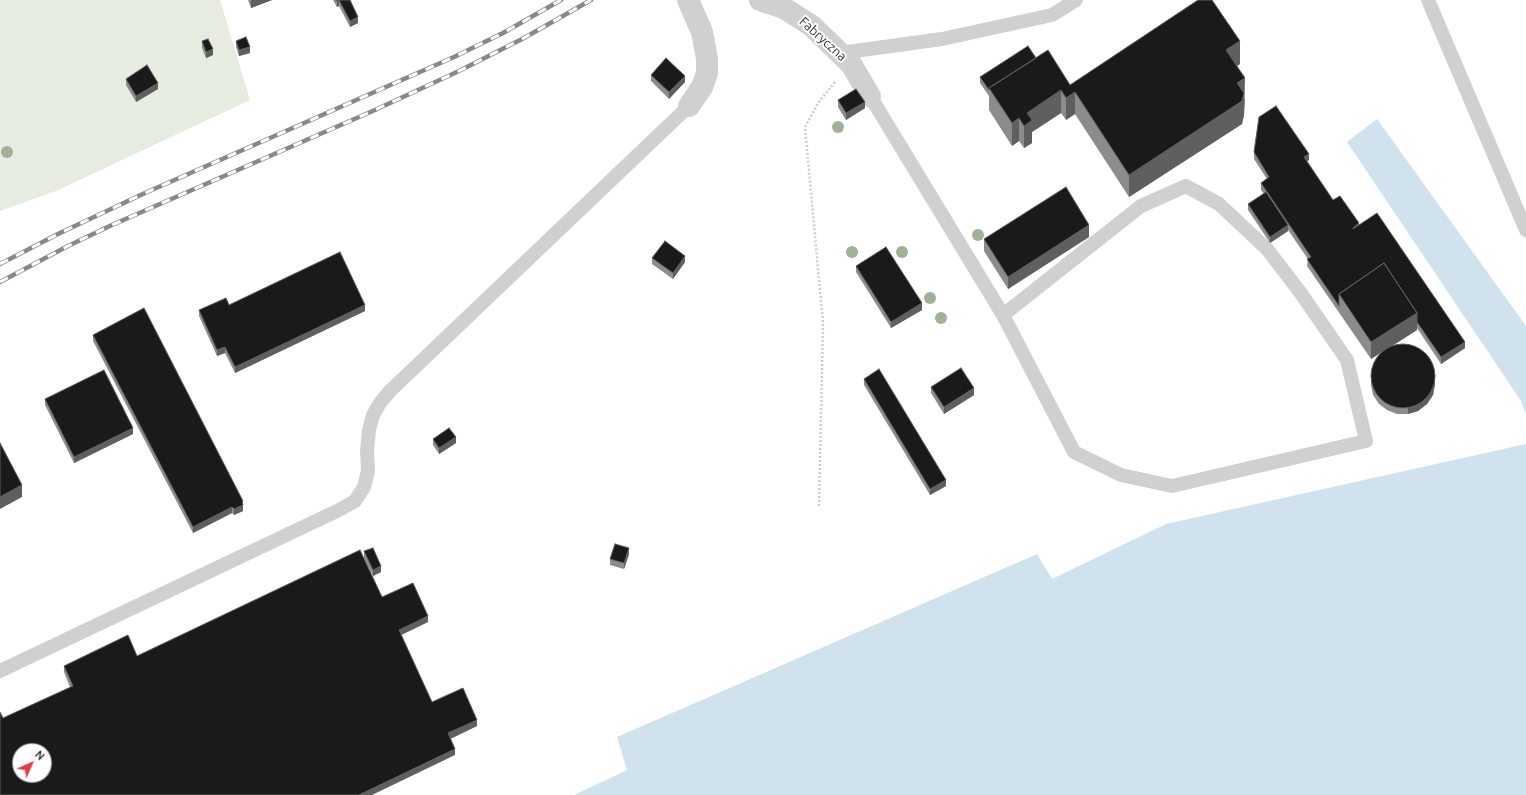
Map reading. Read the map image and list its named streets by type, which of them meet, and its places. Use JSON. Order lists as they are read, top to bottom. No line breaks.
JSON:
{"streets":{"street":["Fabryczna"]},"north":"top right"}
